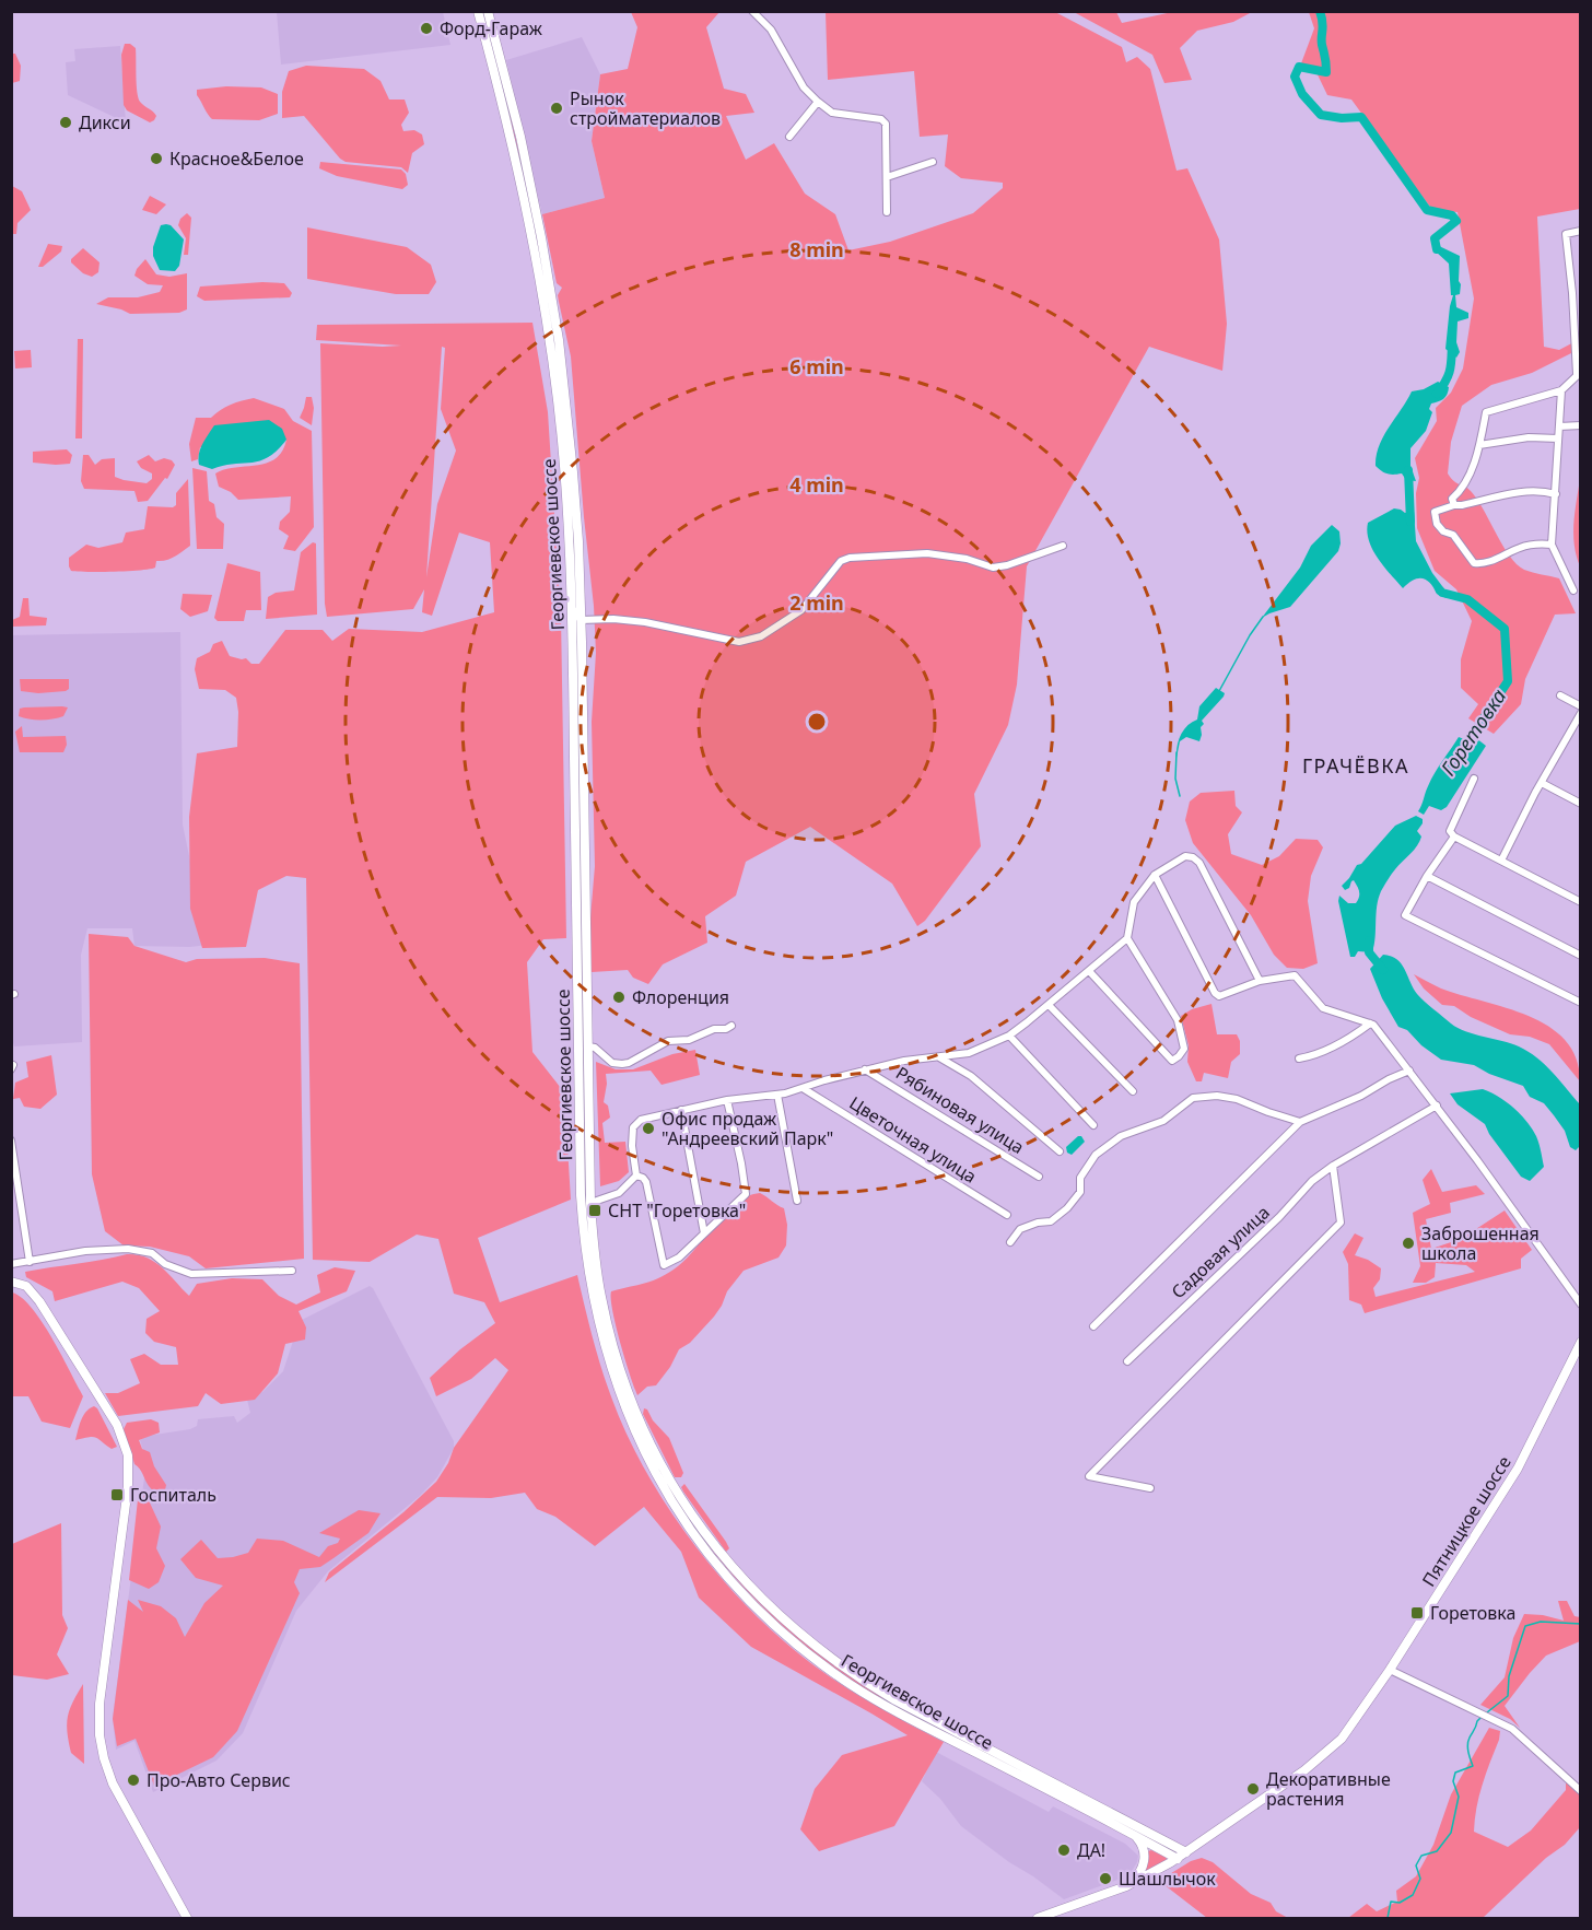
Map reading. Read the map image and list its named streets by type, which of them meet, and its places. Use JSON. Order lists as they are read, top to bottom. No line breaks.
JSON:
{"streets":{"main road":["Георгиевское шоссе","Пятницкое шоссе"],"street":["Рябиновая улица","Цветочная улица","Садовая улица"]},"crossings":[["Георгиевское шоссе","Пятницкое шоссе"]],"districts":["ГРАЧЁВКА"],"water":["Горетовка"],"places":{"other":["Форд-Гараж","Рынок стройматериалов","Дикси","Красное&Белое","Флоренция","Офис продаж \"Андреевский Парк\"","Заброшенная школа","Про-Авто Сервис","Декоративные растения","ДА!","Шашлычок"],"transit":["СНТ \"Горетовка\"","Госпиталь","Горетовка"]},"rings":["8 min","6 min","4 min","2 min"]}
